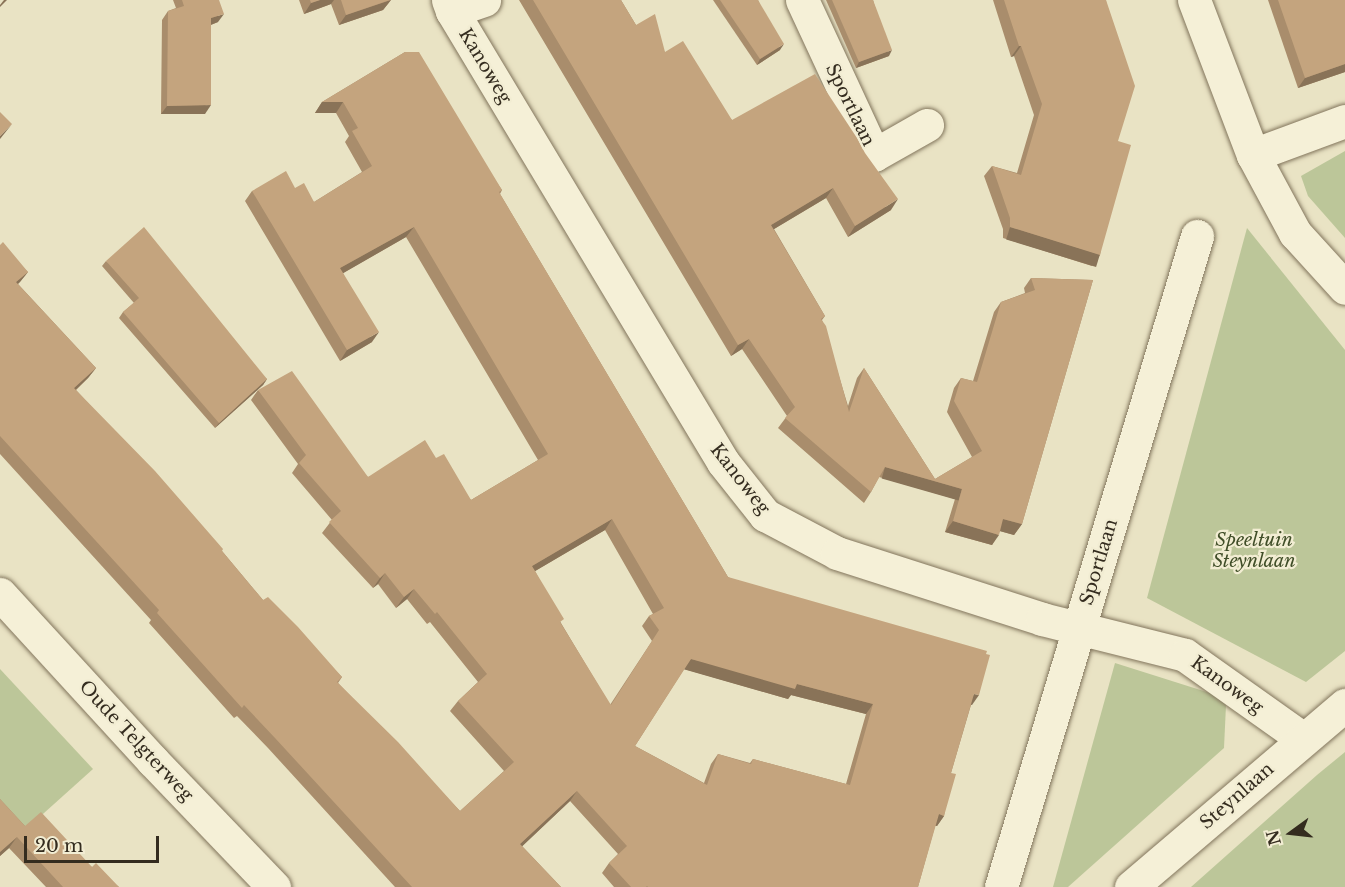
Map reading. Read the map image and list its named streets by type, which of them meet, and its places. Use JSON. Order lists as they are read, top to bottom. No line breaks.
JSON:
{"streets":{"street":["Kanoweg","Sportlaan","Oude Telgterweg","Steynlaan"]},"crossings":[["Kanoweg","Sportlaan"],["Kanoweg","Steynlaan"]],"parks":["Speeltuin Steynlaan"],"scale_bar":"20 m","north":"left"}
